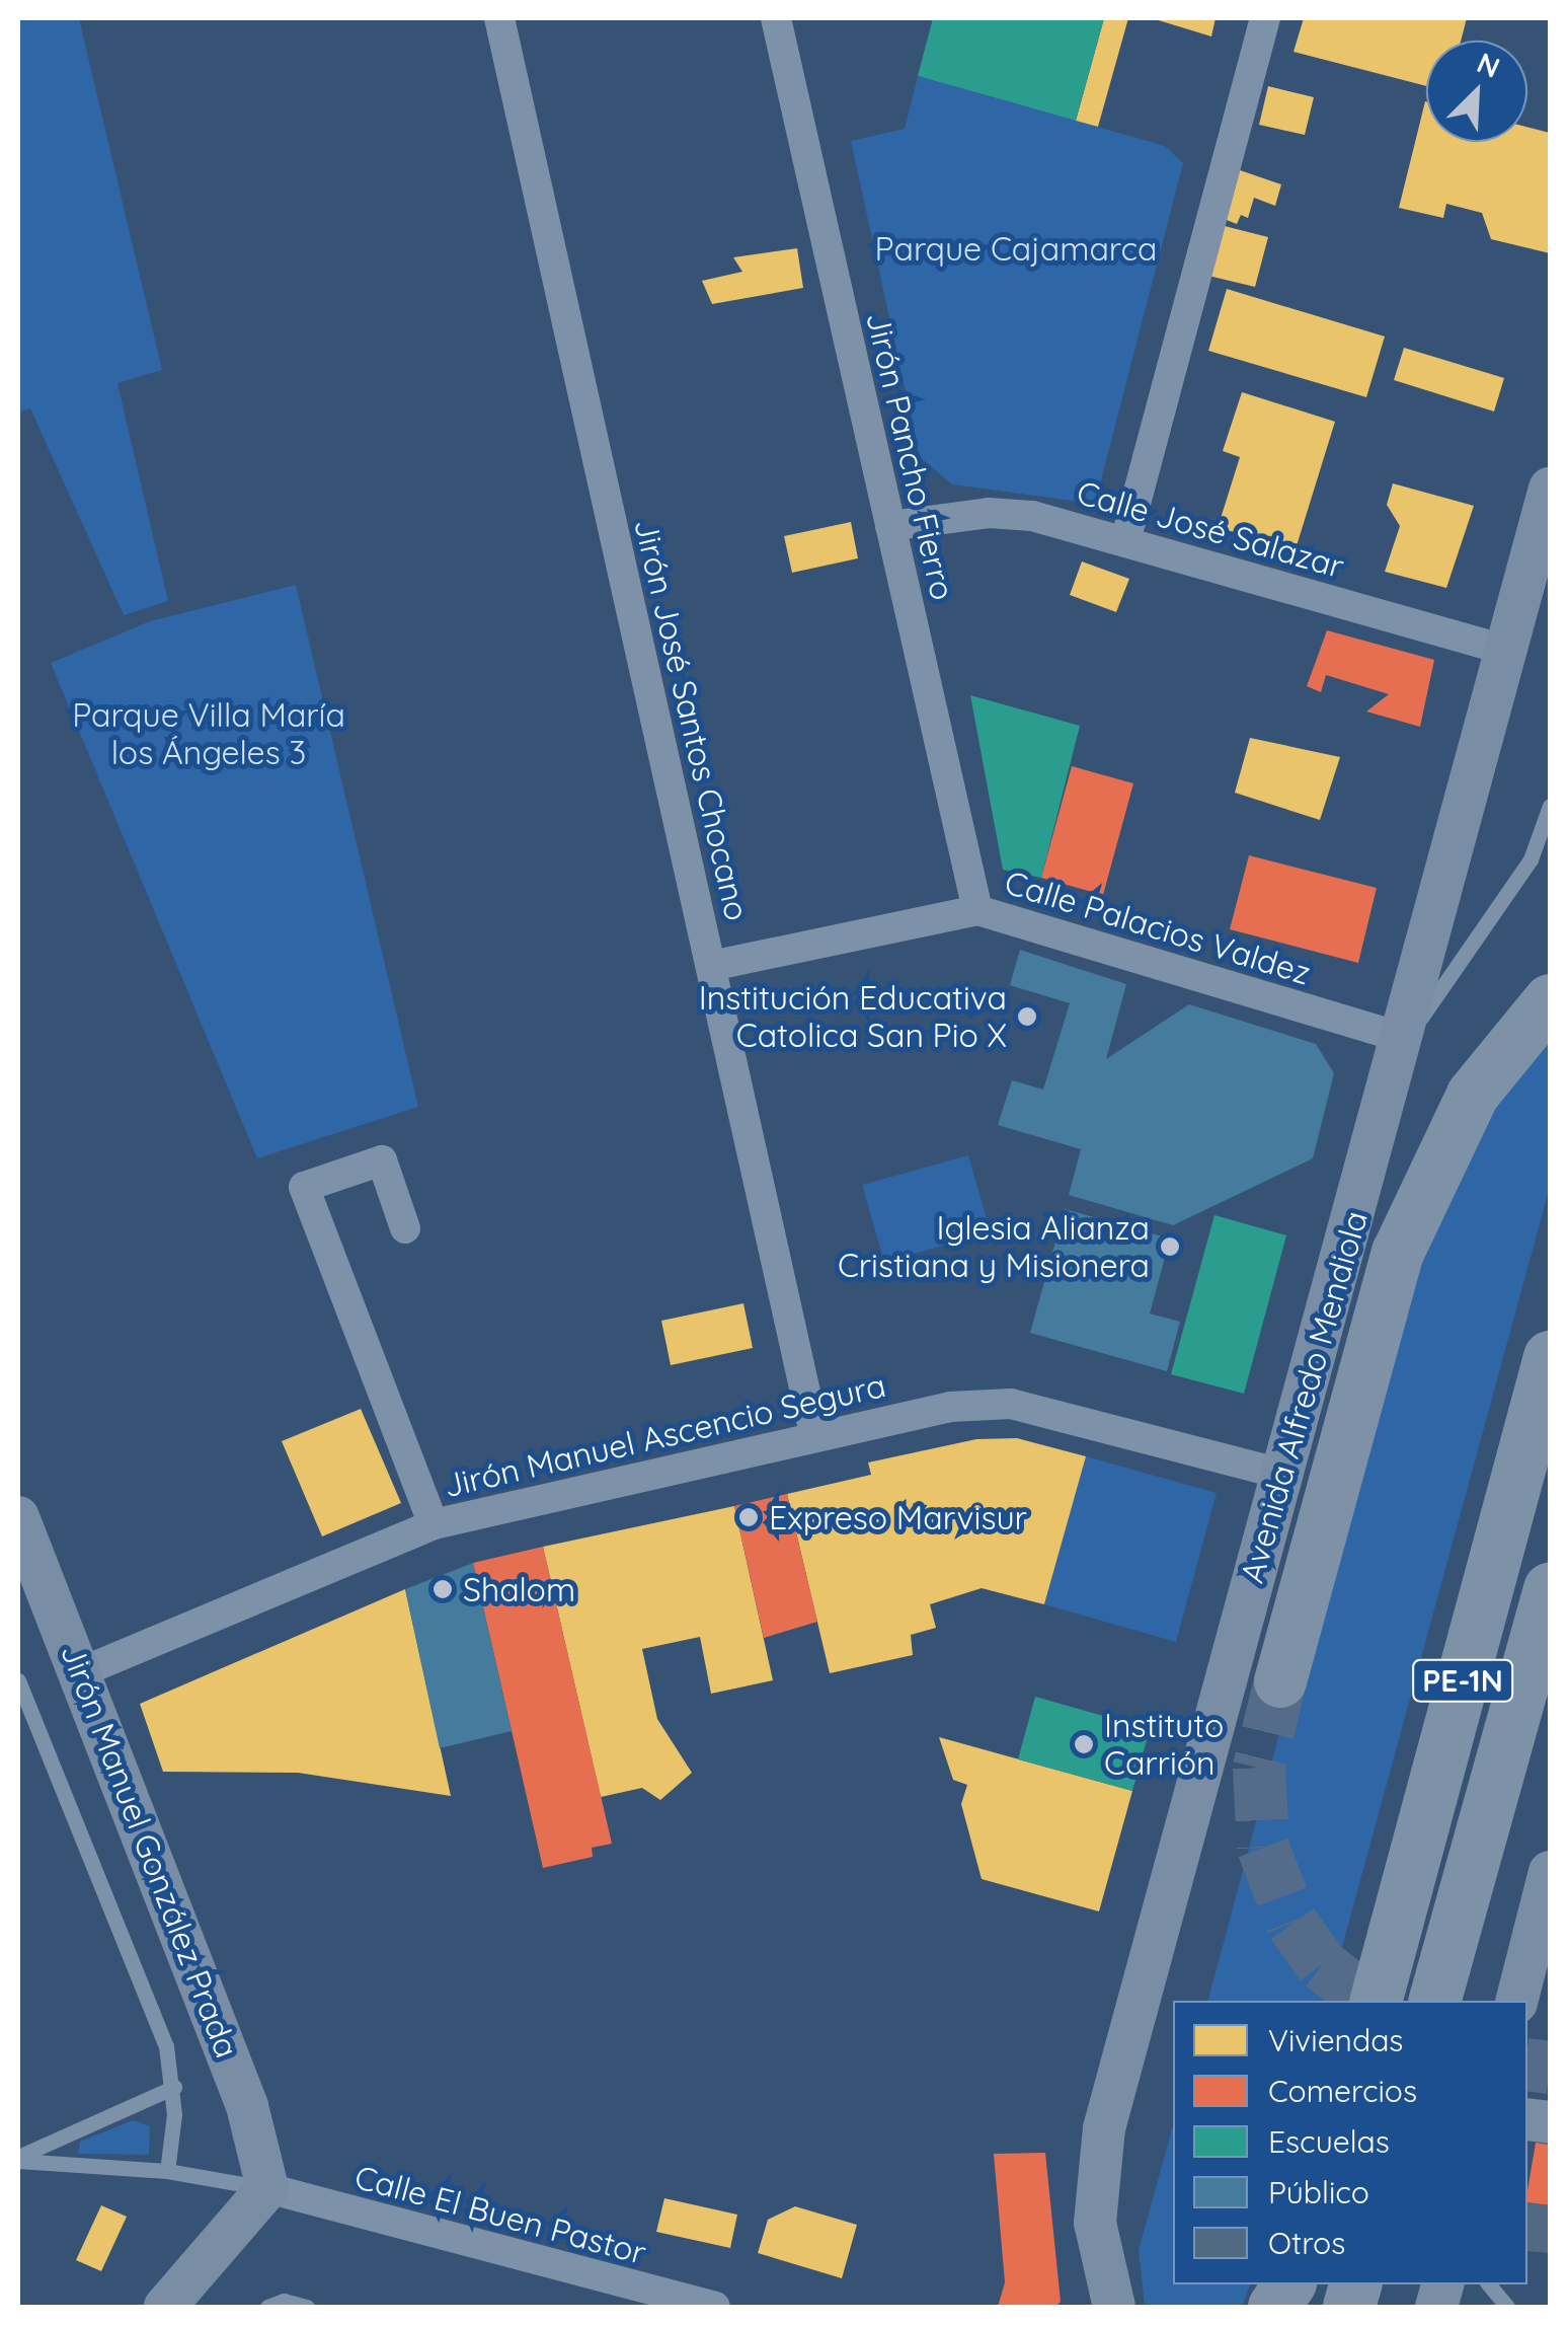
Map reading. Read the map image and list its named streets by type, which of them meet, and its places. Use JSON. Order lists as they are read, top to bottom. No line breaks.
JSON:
{"streets":{"highway":["PE-1N"],"main road":["Avenida Alfredo Mendiola","Jirón Manuel González Prada"],"street":["Jirón Pancho Fierro","Calle José Salazar","Jirón José Santos Chocano","Calle Palacios Valdez","Jirón Manuel Ascencio Segura","Calle El Buen Pastor"]},"crossings":[["Jirón Pancho Fierro","Calle José Salazar"],["Jirón Pancho Fierro","Calle Palacios Valdez"],["Calle José Salazar","Avenida Alfredo Mendiola"],["Jirón José Santos Chocano","Calle Palacios Valdez"],["Jirón José Santos Chocano","Jirón Manuel Ascencio Segura"],["Calle Palacios Valdez","Avenida Alfredo Mendiola"],["Avenida Alfredo Mendiola","Jirón Manuel Ascencio Segura"],["Jirón Manuel Ascencio Segura","Jirón Manuel González Prada"],["Jirón Manuel González Prada","Calle El Buen Pastor"]],"parks":["Parque Cajamarca","Parque Villa María los Ángeles 3"],"places":["Institución Educativa Catolica San Pio X","Iglesia Alianza Cristiana y Misionera","Expreso Marvisur","Shalom","Instituto Carrión"],"legend":["Viviendas","Comercios","Escuelas","Público","Otros"],"north":"top right"}
